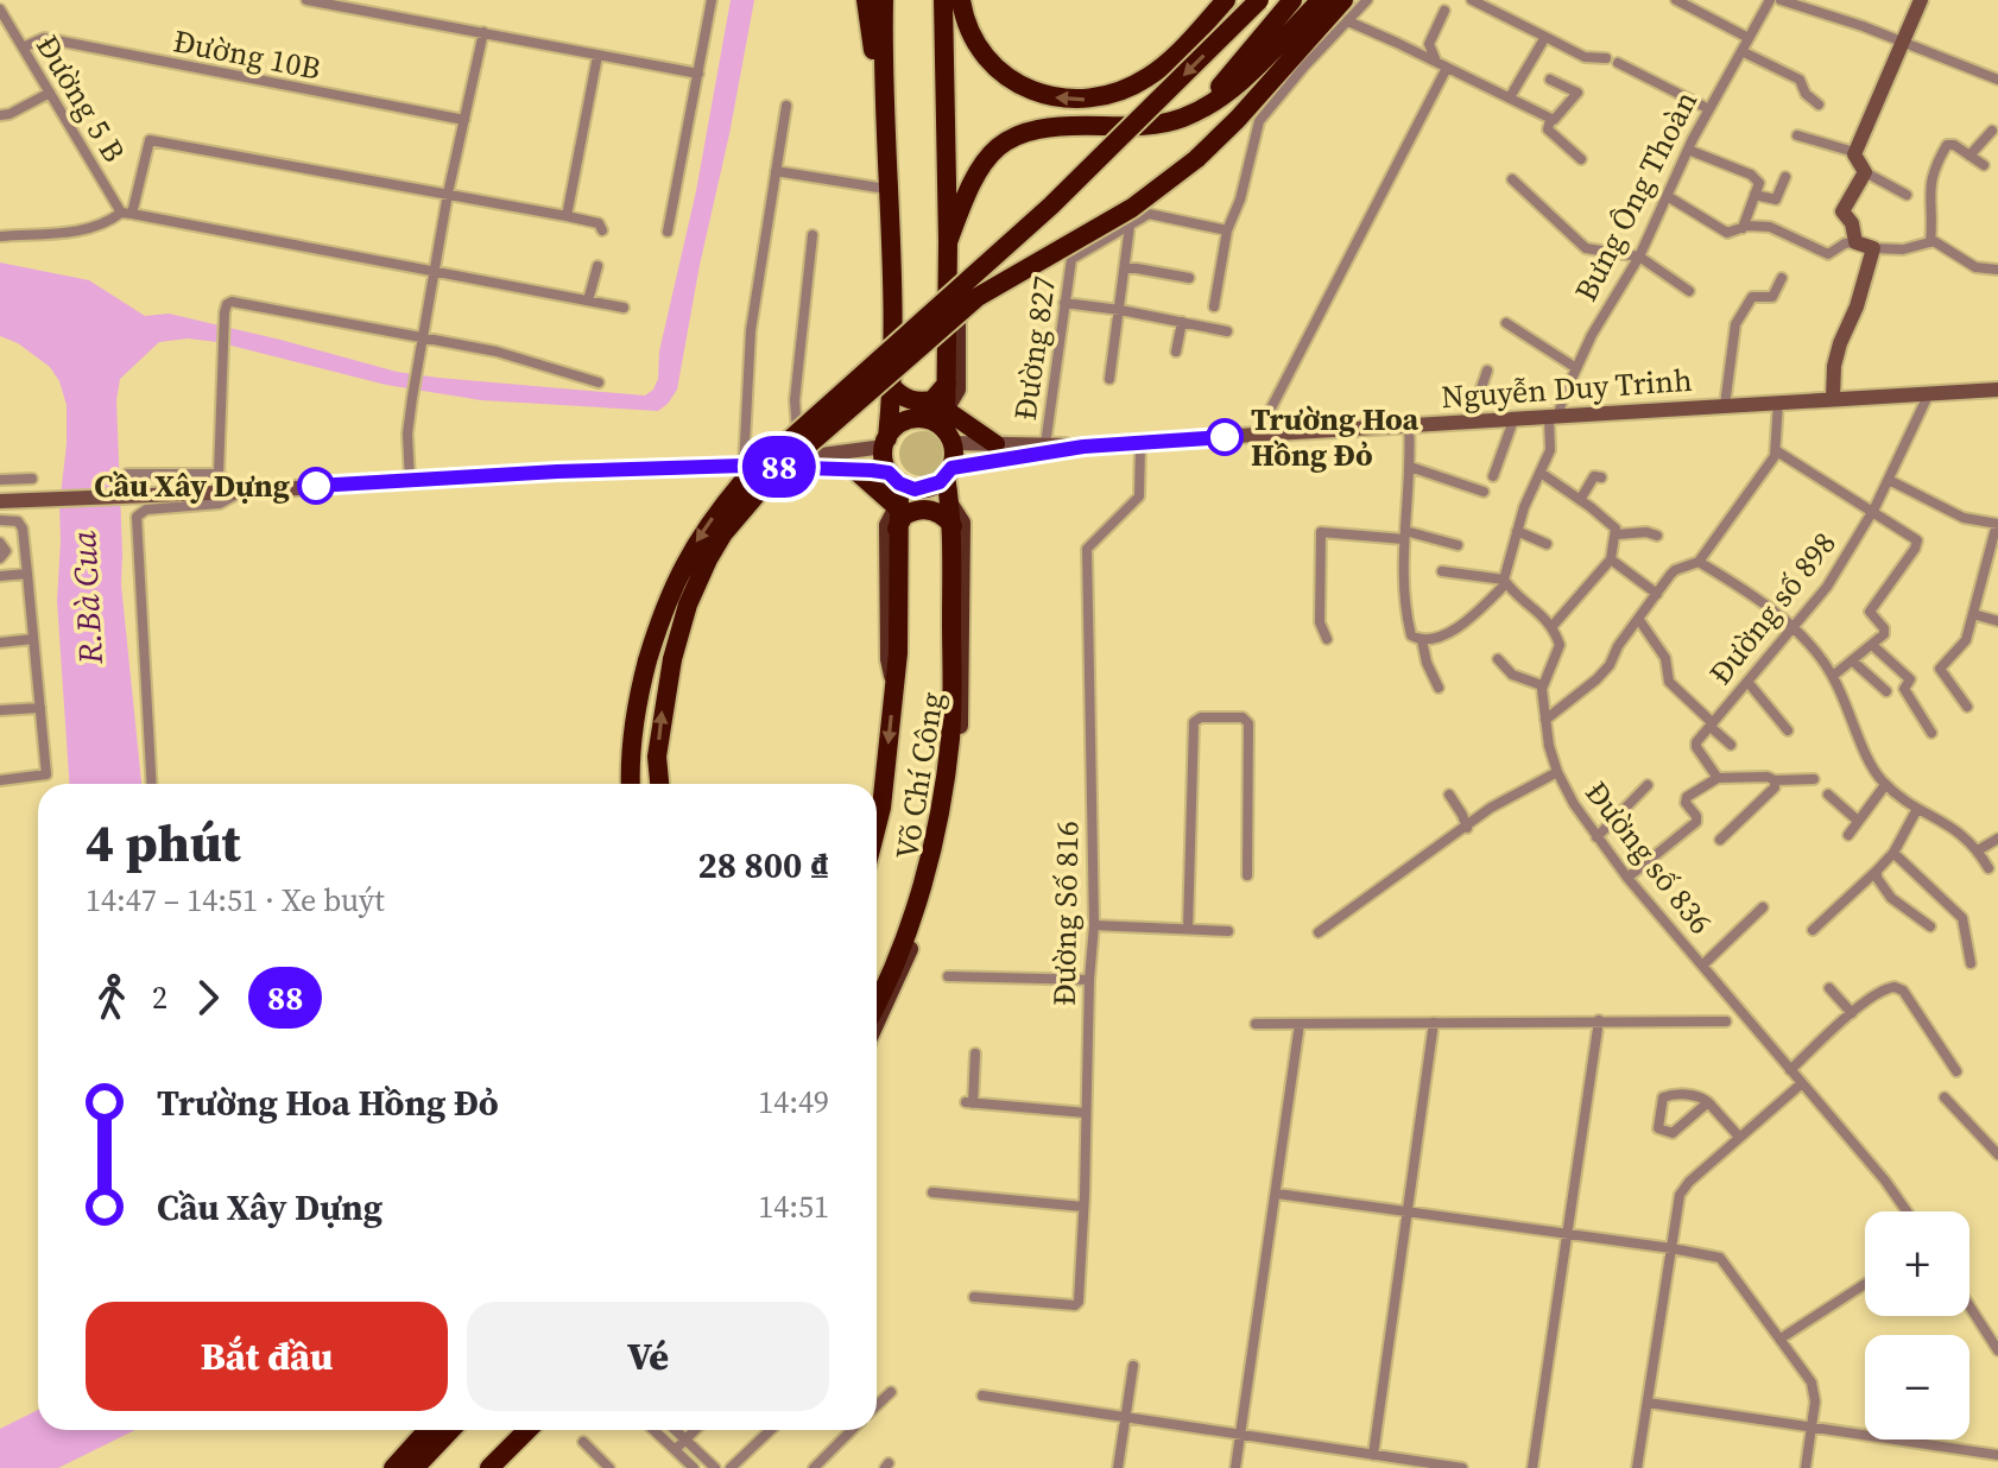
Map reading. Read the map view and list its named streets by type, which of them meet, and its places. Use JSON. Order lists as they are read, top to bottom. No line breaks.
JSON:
{"streets":{"highway":["Võ Chí Công"],"main road":["Nguyễn Duy Trinh"],"street":["Đường 10B","Đường 5 B","Bưng Ông Thoàn","Đường 827","Đường số 898","Đường số 836","Đường Số 816"]},"crossings":[["Đường 10B","Đường 5 B"],["Bưng Ông Thoàn","Nguyễn Duy Trinh"],["Đường 827","Nguyễn Duy Trinh"],["Nguyễn Duy Trinh","Đường số 898"],["Nguyễn Duy Trinh","Võ Chí Công"],["Nguyễn Duy Trinh","Đường Số 816"]],"water":["R.Bà Cua"],"places":["Trường Hoa Hồng Đỏ","Cầu Xây Dựng"],"lines":["bus line 88"],"page":{"on_map":"88","heading":["4 phút","14:47 – 14:51 · Xe buýt","28 800 ₫"],"legs":["2","88"],"list":[{"name":"Trường Hoa Hồng Đỏ","value":"14:49"},{"name":"Cầu Xây Dựng","value":"14:51"}],"map_buttons":["+","−"],"buttons":["Bắt đầu","Vé"]}}
